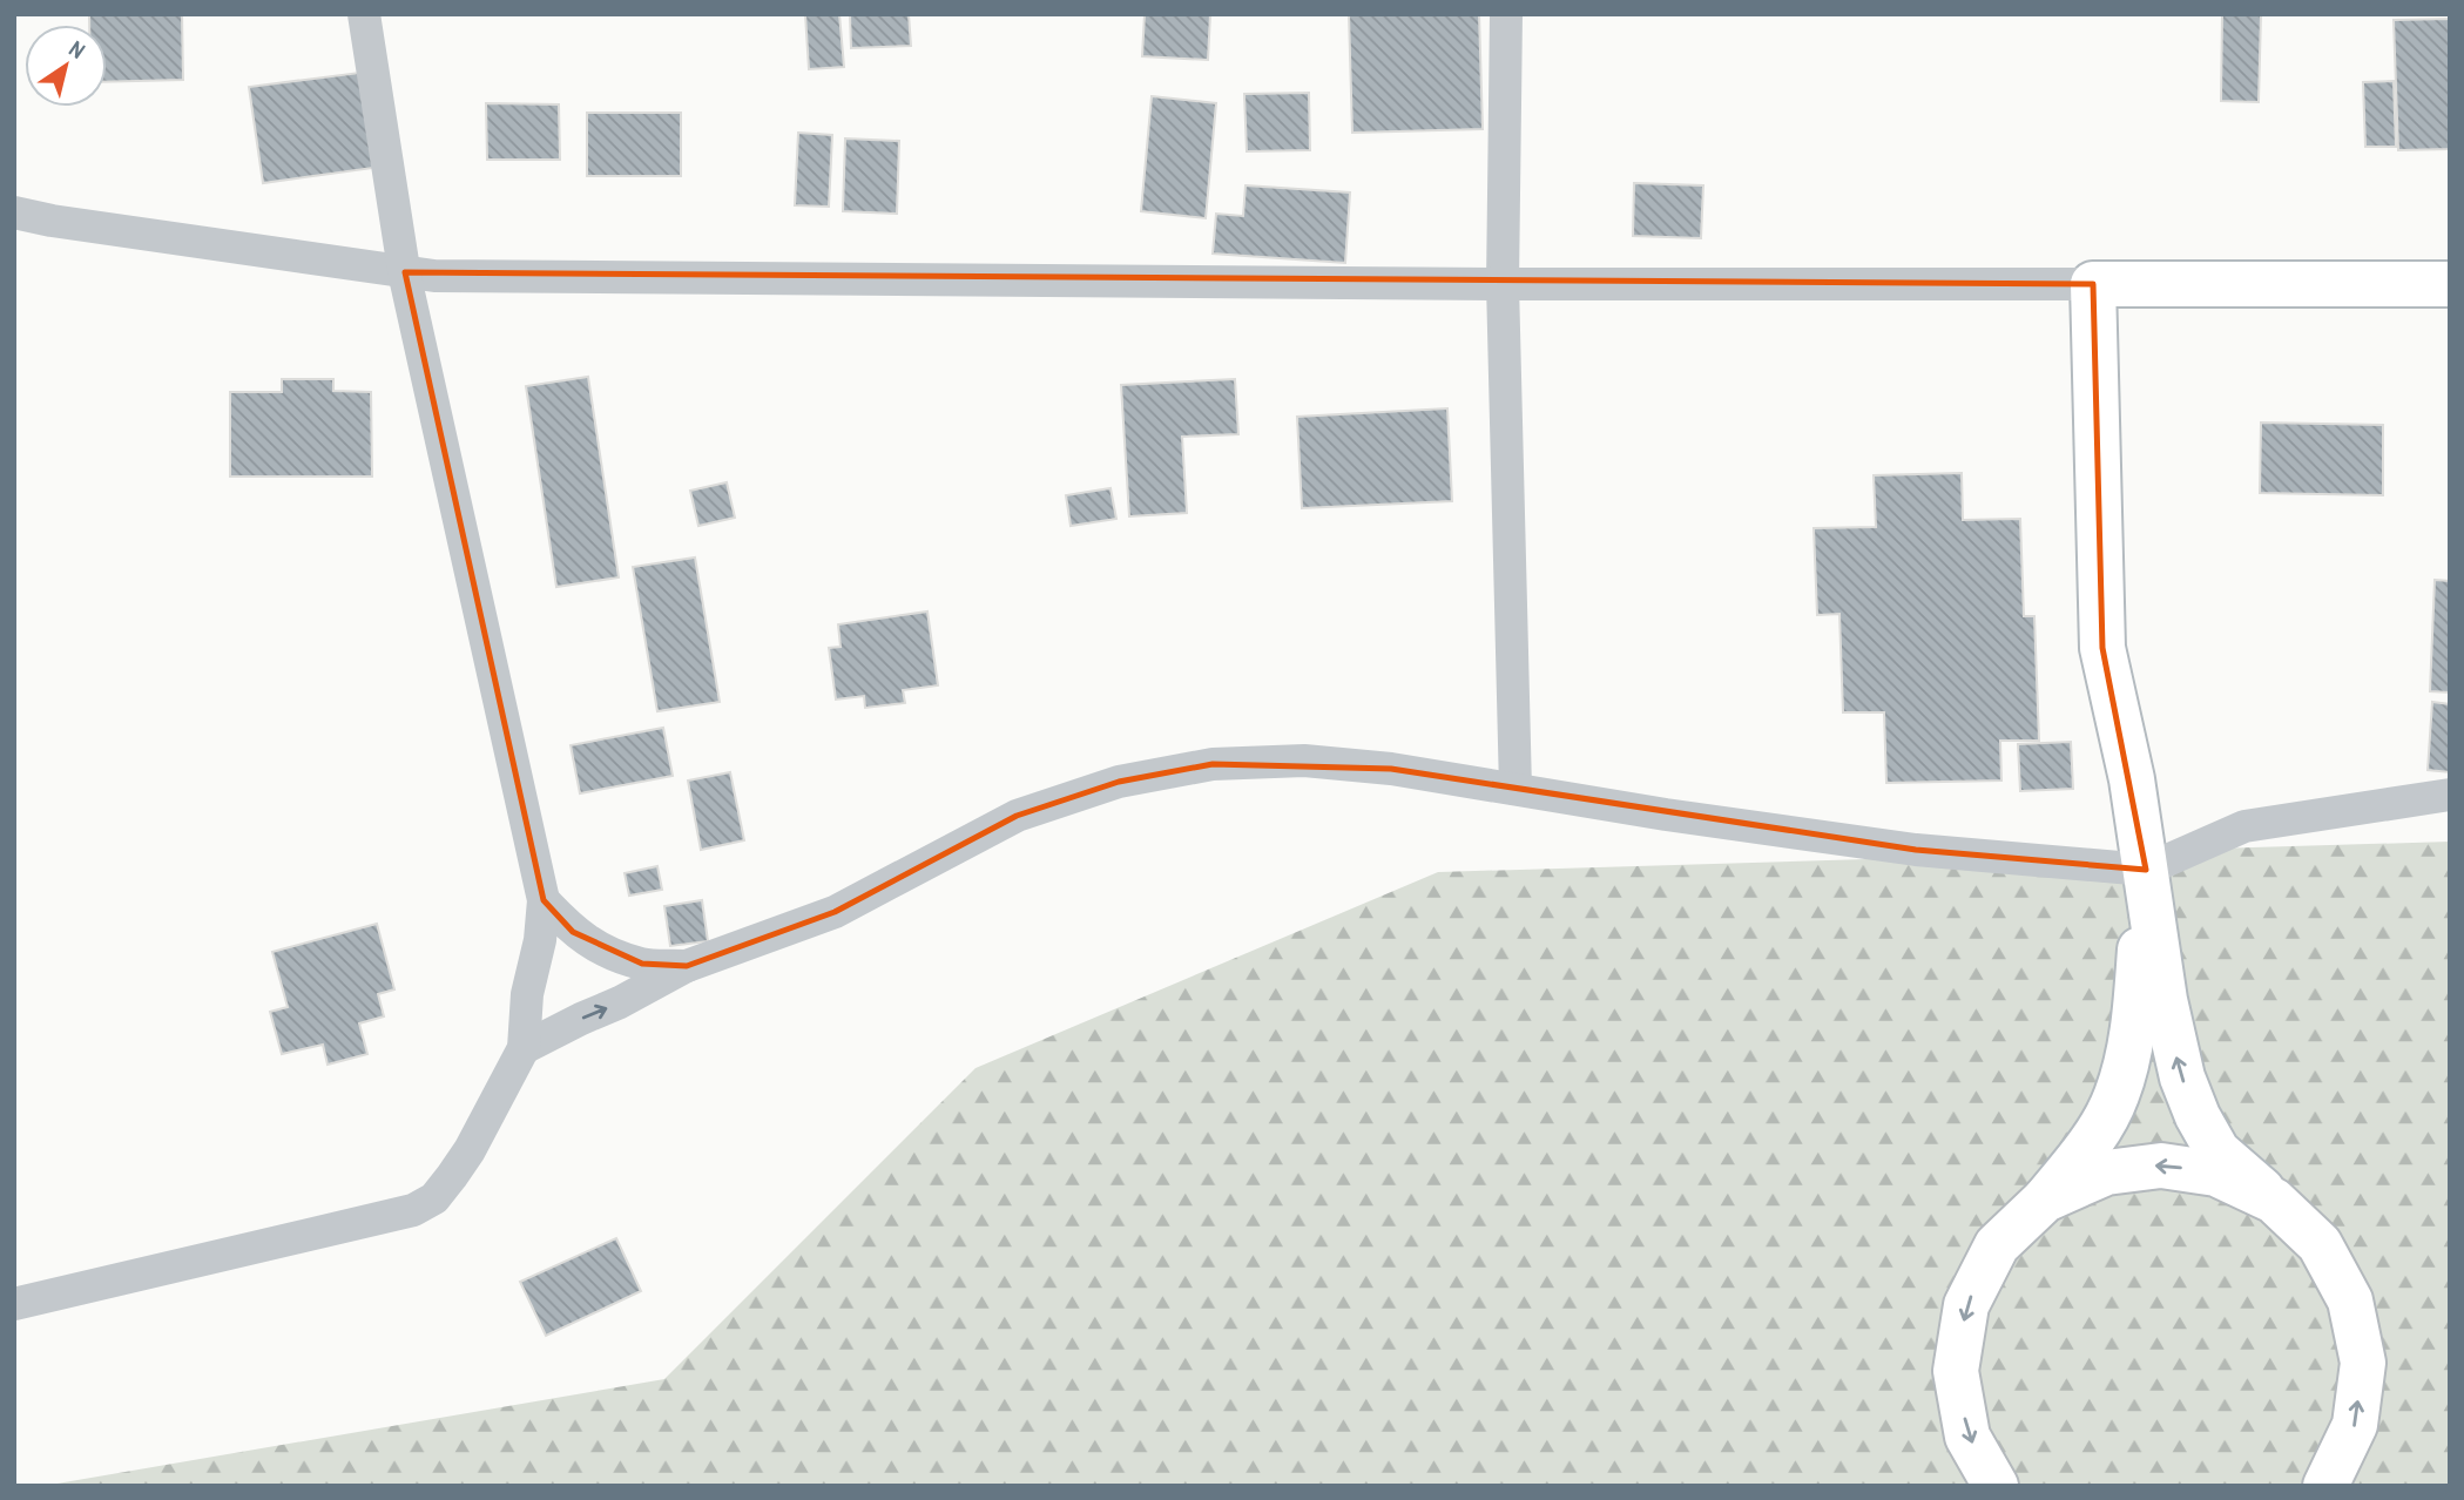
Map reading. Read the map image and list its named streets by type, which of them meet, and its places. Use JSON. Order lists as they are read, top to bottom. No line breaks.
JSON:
{"north":"top right"}
